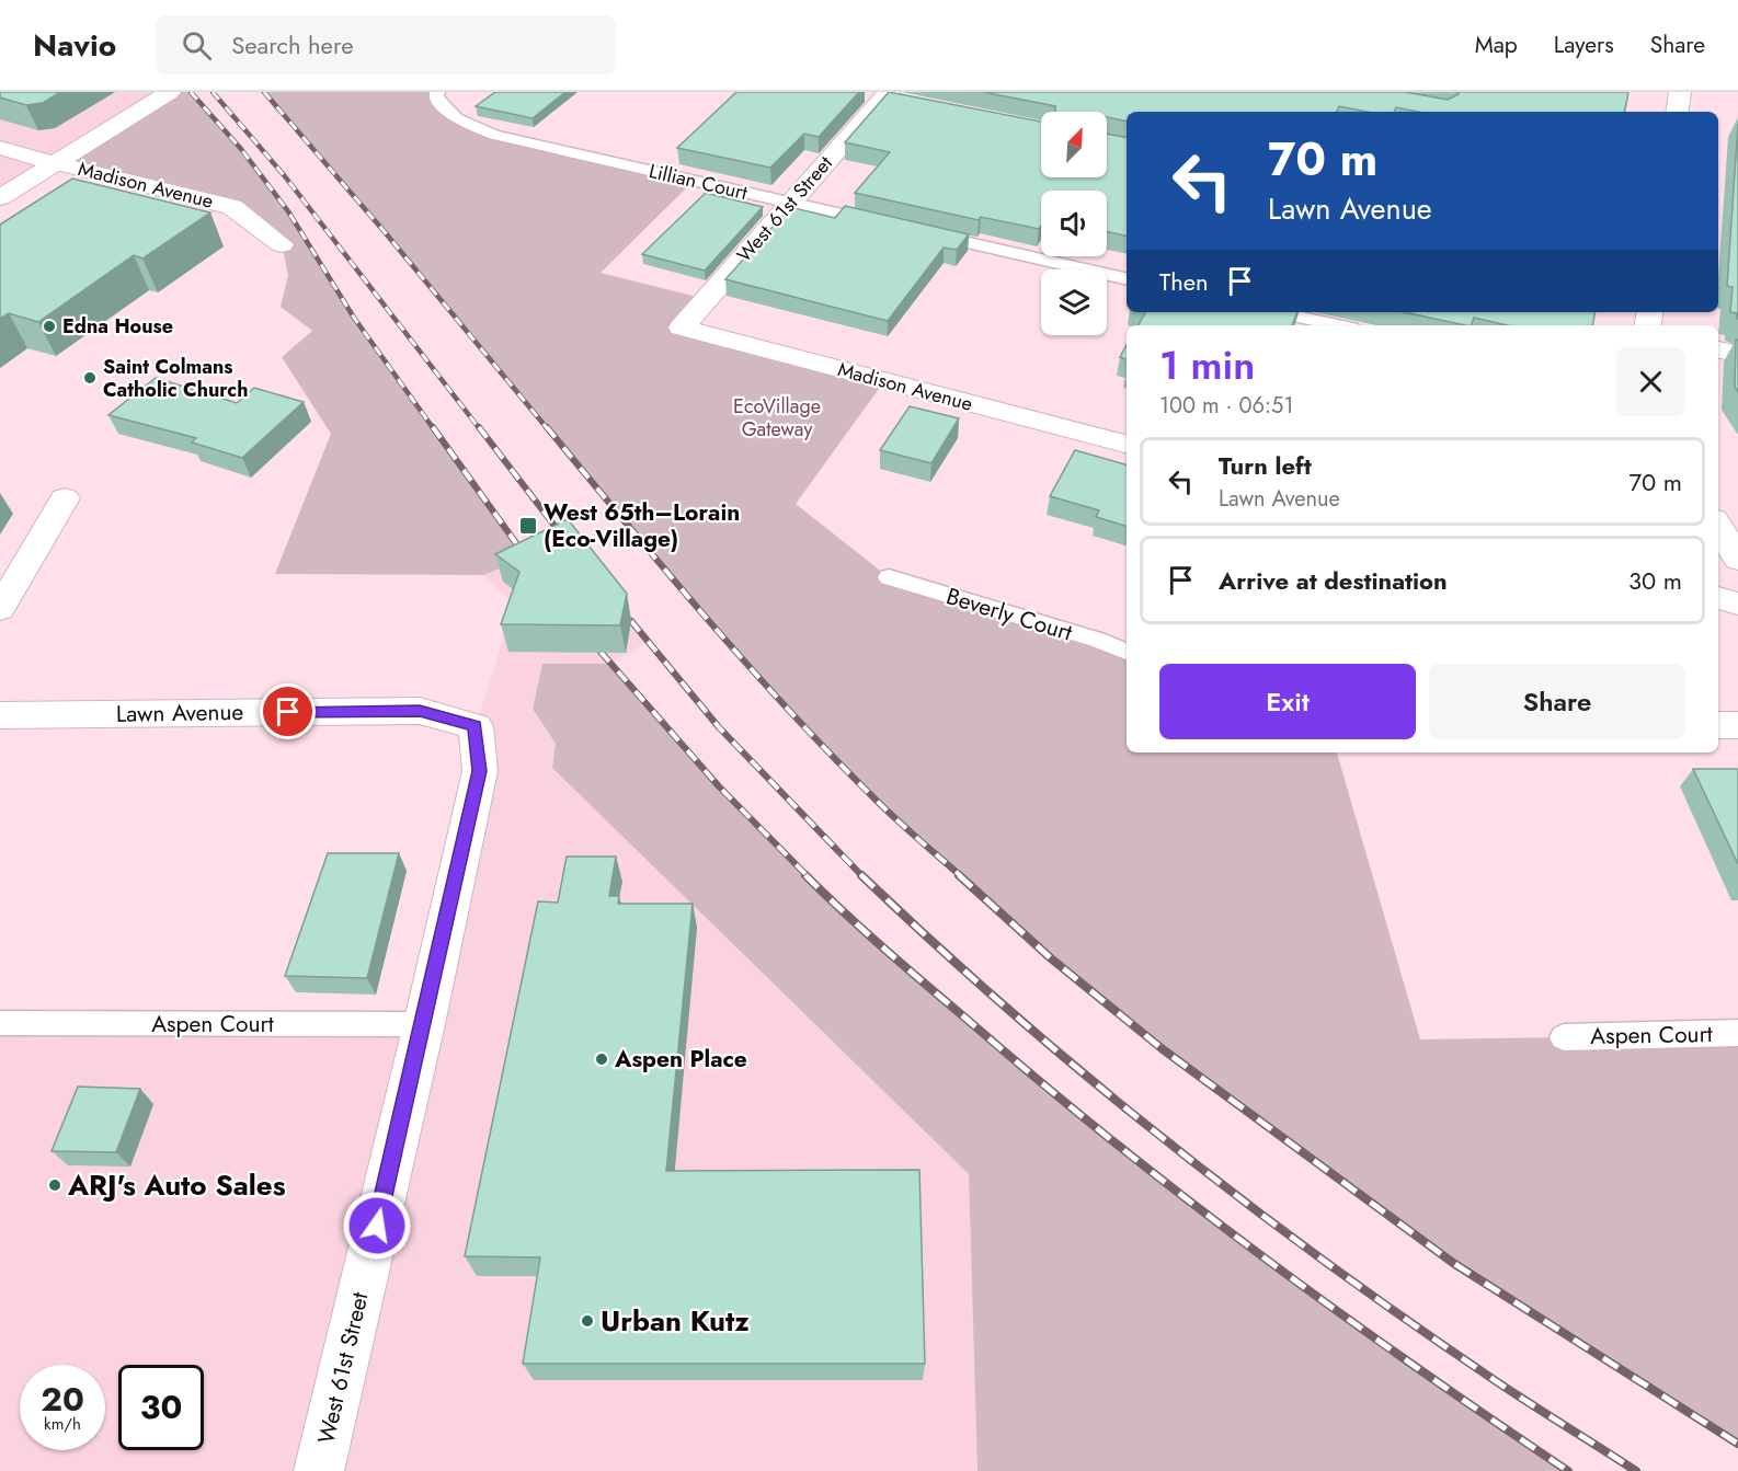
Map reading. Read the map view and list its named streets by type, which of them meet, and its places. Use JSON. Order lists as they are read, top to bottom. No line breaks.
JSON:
{"streets":{"street":["Madison Avenue","West 61st Street","Lawn Avenue"],"lane":["Lillian Court","Beverly Court","Aspen Court"]},"crossings":[["Lillian Court","West 61st Street"],["Madison Avenue","West 61st Street"],["West 61st Street","Lawn Avenue"],["West 61st Street","Aspen Court"]],"parks":["EcoVillage Gateway"],"places":{"other":["Edna House","Saint Colmans Catholic Church","Aspen Place","ARJ's Auto Sales","Urban Kutz"],"transit":["West 65th–Lorain (Eco-Village)"]},"north":"top right","page":{"header":"Navio","search":"Search here","nav":["Map","Layers","Share"],"turn":["70 m","Lawn Avenue"],"then":"Then","heading":["1 min","100 m · 06:51"],"list":[{"name":"Turn left","note":"Lawn Avenue","value":"70 m"},{"name":"Arrive at destination","value":"30 m"}],"buttons":["Exit","Share"],"speed":"20 km/h","limit":"30"}}
